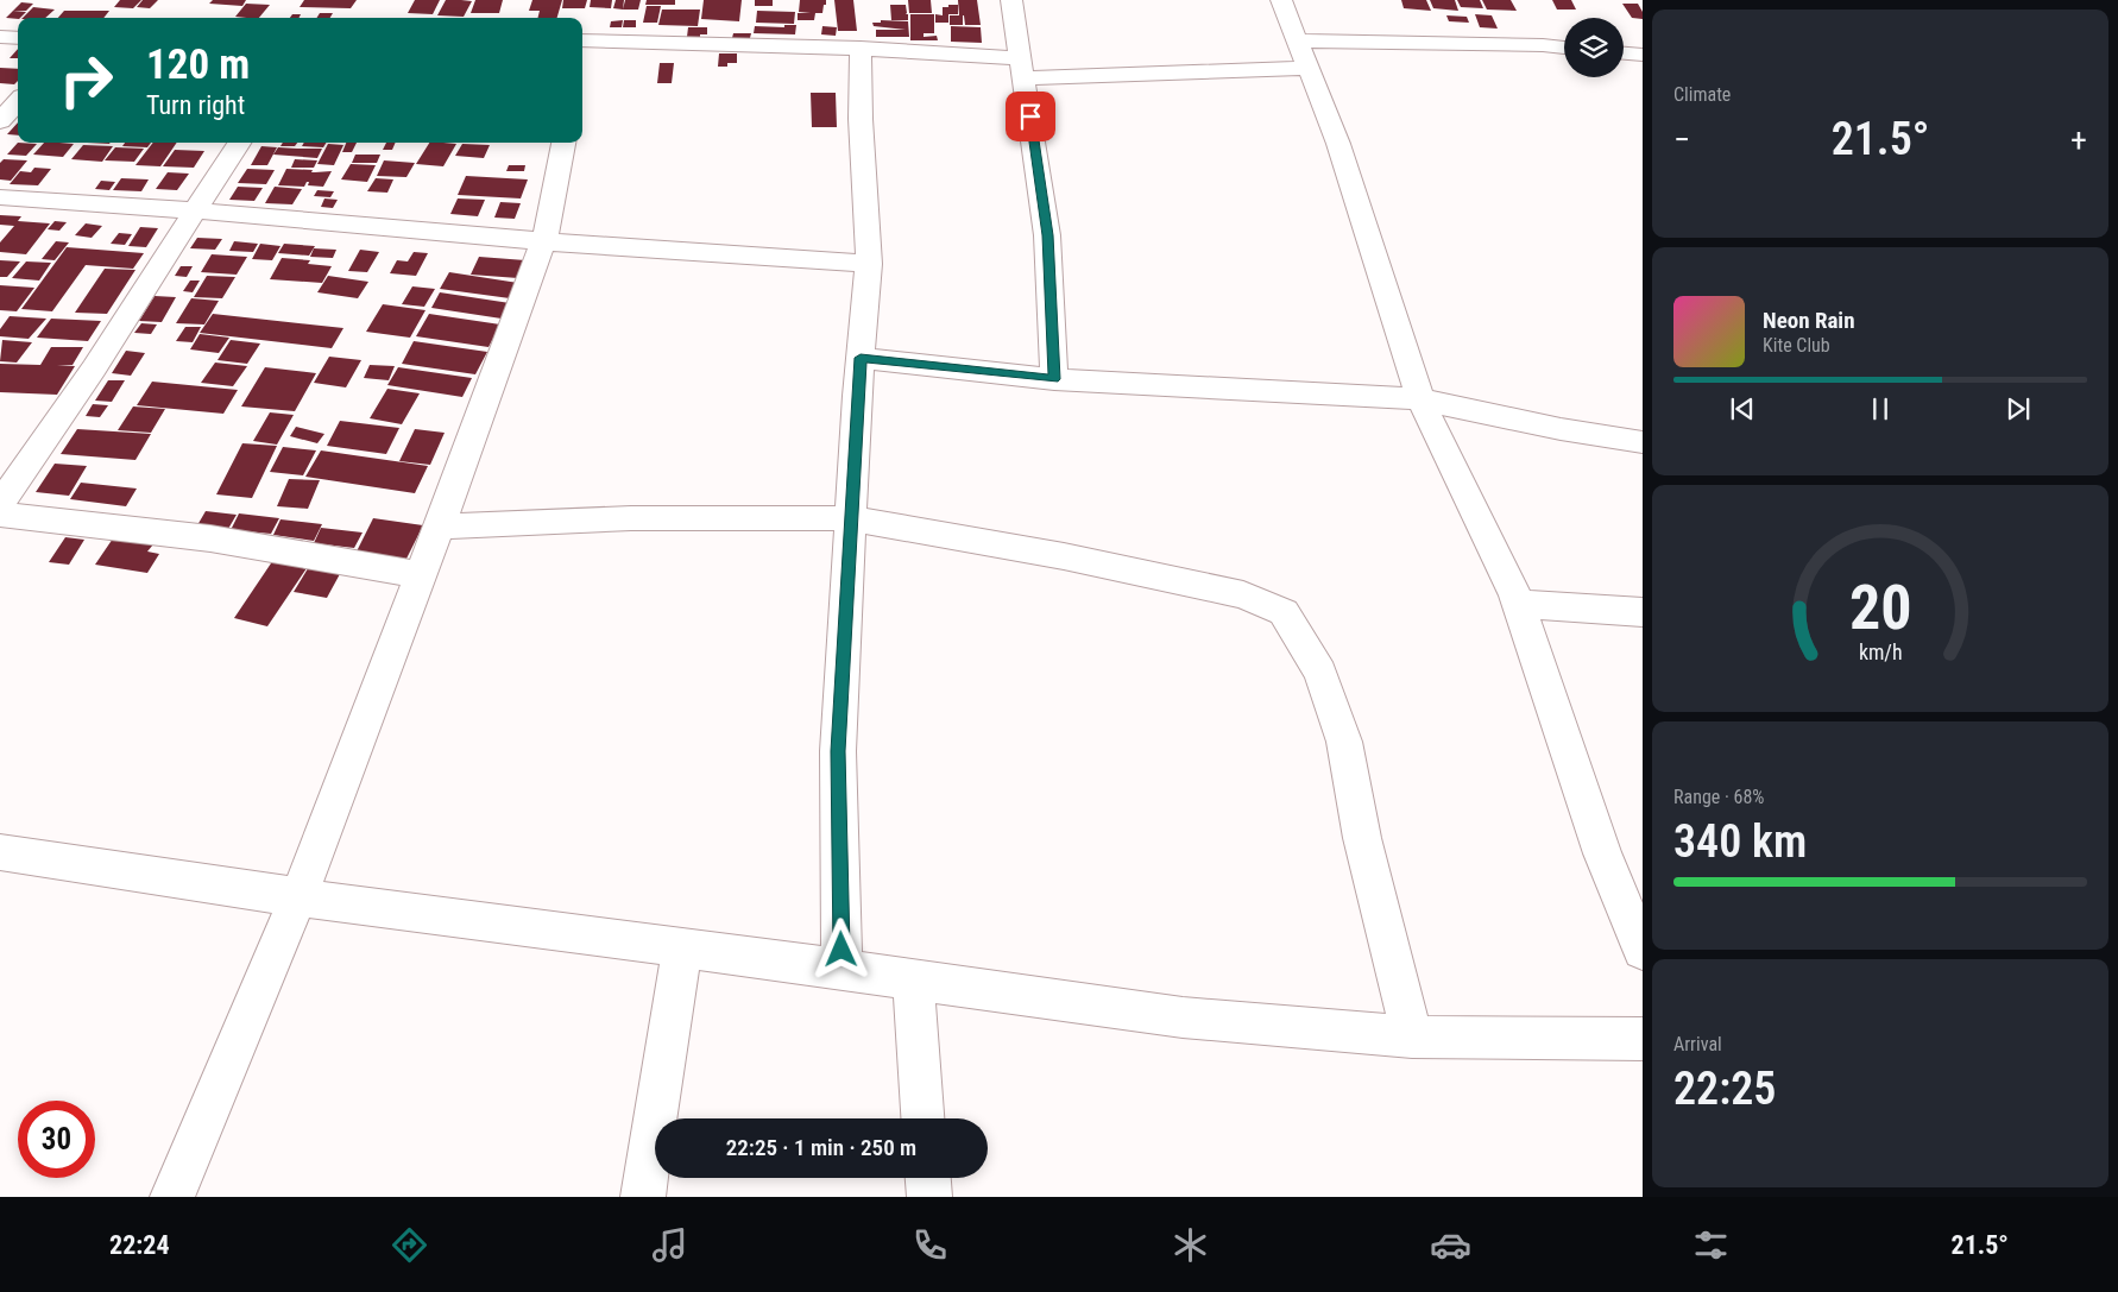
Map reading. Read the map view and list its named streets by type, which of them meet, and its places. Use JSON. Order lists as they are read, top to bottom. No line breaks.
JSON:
{"page":{"tile":["Climate",["Range · 68%","340 km"],["Arrival","22:25"]],"turn":["120 m","Turn right"],"heat":["−","21.5°","+"],"song":["Neon Rain","Kite Club"],"limit":"30","trip":"22:25 · 1 min · 250 m","tabs":["22:24","21.5°"],"gauge":["20","km/h"]}}
